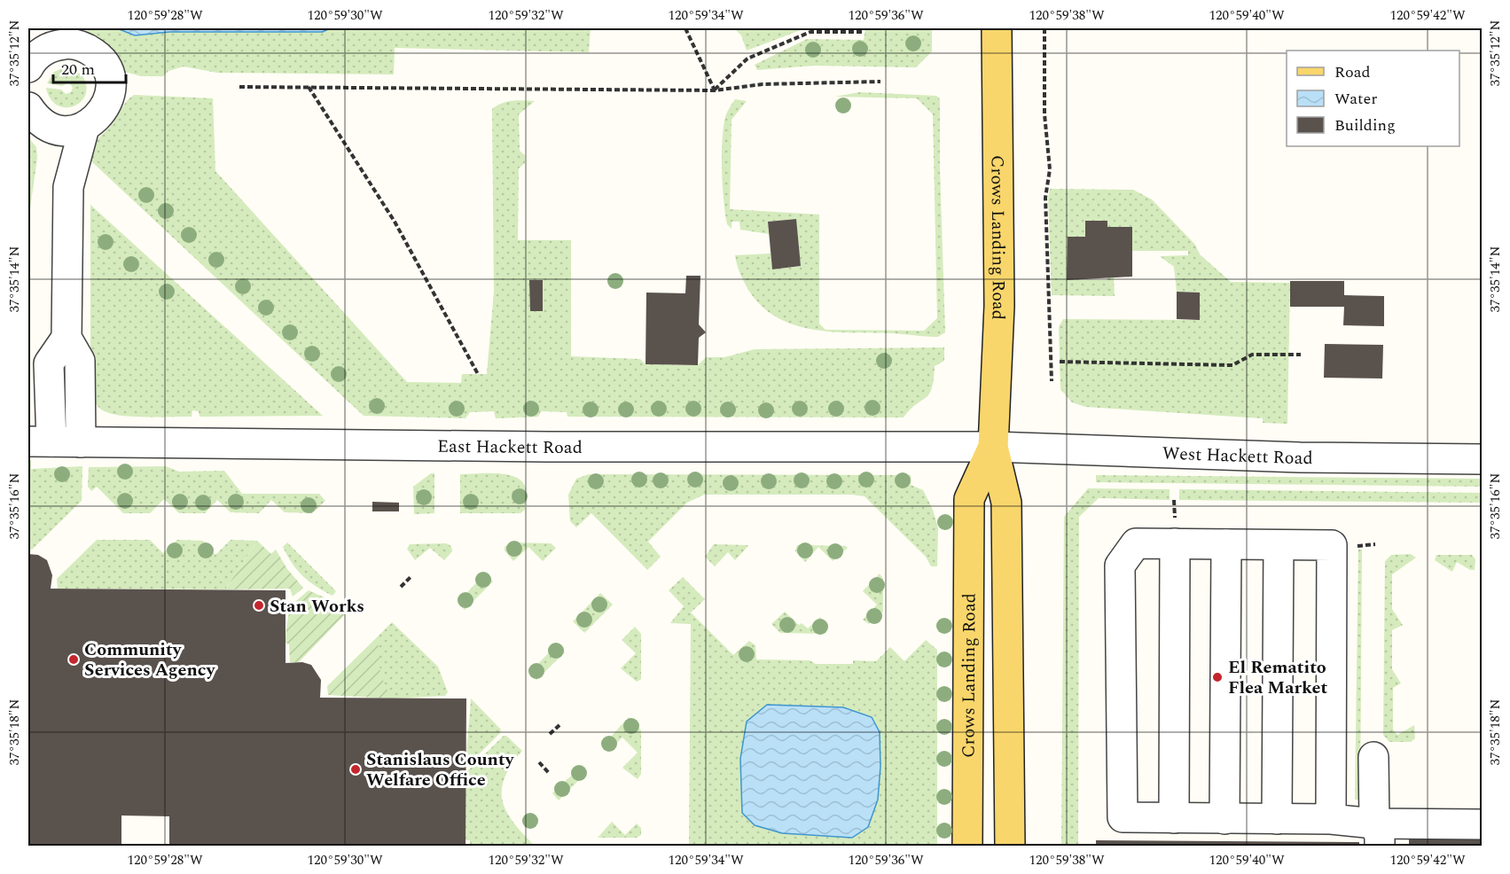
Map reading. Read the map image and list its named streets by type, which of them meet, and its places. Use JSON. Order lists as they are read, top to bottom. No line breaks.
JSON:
{"streets":{"main road":["Crows Landing Road"],"street":["East Hackett Road","West Hackett Road"]},"crossings":[["Crows Landing Road","East Hackett Road"],["Crows Landing Road","West Hackett Road"],["East Hackett Road","West Hackett Road"]],"places":["Stan Works","Community Services Agency","El Rematito Flea Market","Stanislaus County Welfare Office"],"legend":["Road","Water","Building"],"scale_bar":"20 m","coordinates":["120°59'28\"W","120°59'30\"W","120°59'32\"W","120°59'34\"W","120°59'36\"W","120°59'38\"W","120°59'40\"W","120°59'42\"W","37°35'12\"N","37°35'14\"N","37°35'16\"N","37°35'18\"N"]}
